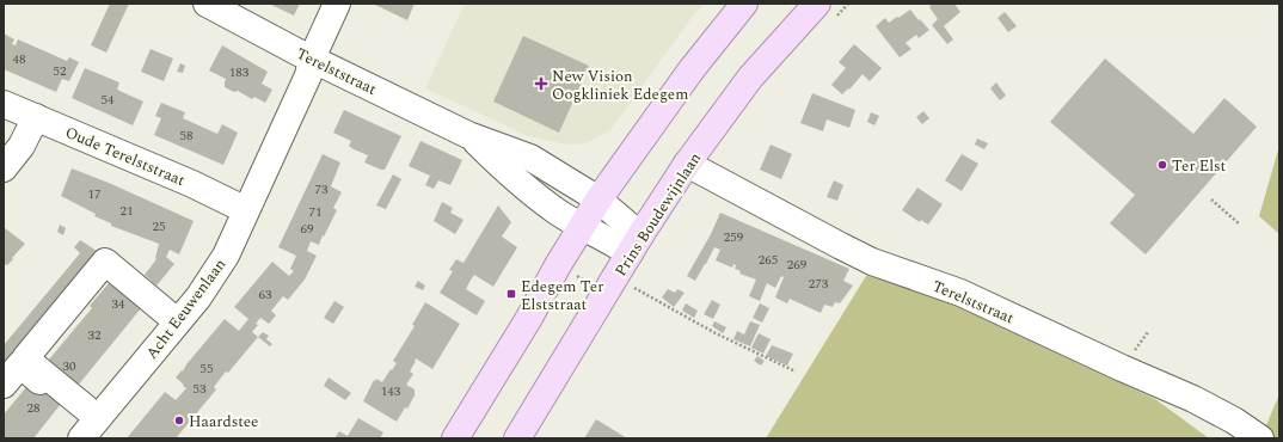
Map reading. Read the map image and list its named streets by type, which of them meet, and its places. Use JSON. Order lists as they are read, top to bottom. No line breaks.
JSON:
{"streets":{"main road":["Prins Boudewijnlaan"],"street":["Terelststraat","Oude Terelststraat","Acht Eeuwenlaan"]},"crossings":[["Terelststraat","Prins Boudewijnlaan"],["Terelststraat","Acht Eeuwenlaan"],["Oude Terelststraat","Acht Eeuwenlaan"]],"places":{"health":["New Vision Oogkliniek Edegem"],"other":["Ter Elst","Haardstee"],"transit":["Edegem Ter Elststraat"]},"house_numbers":["48","52","183","54","58","73","17","21","71","25","69","259","265","269","273","63","34","32","30","55","53","143","28"]}
